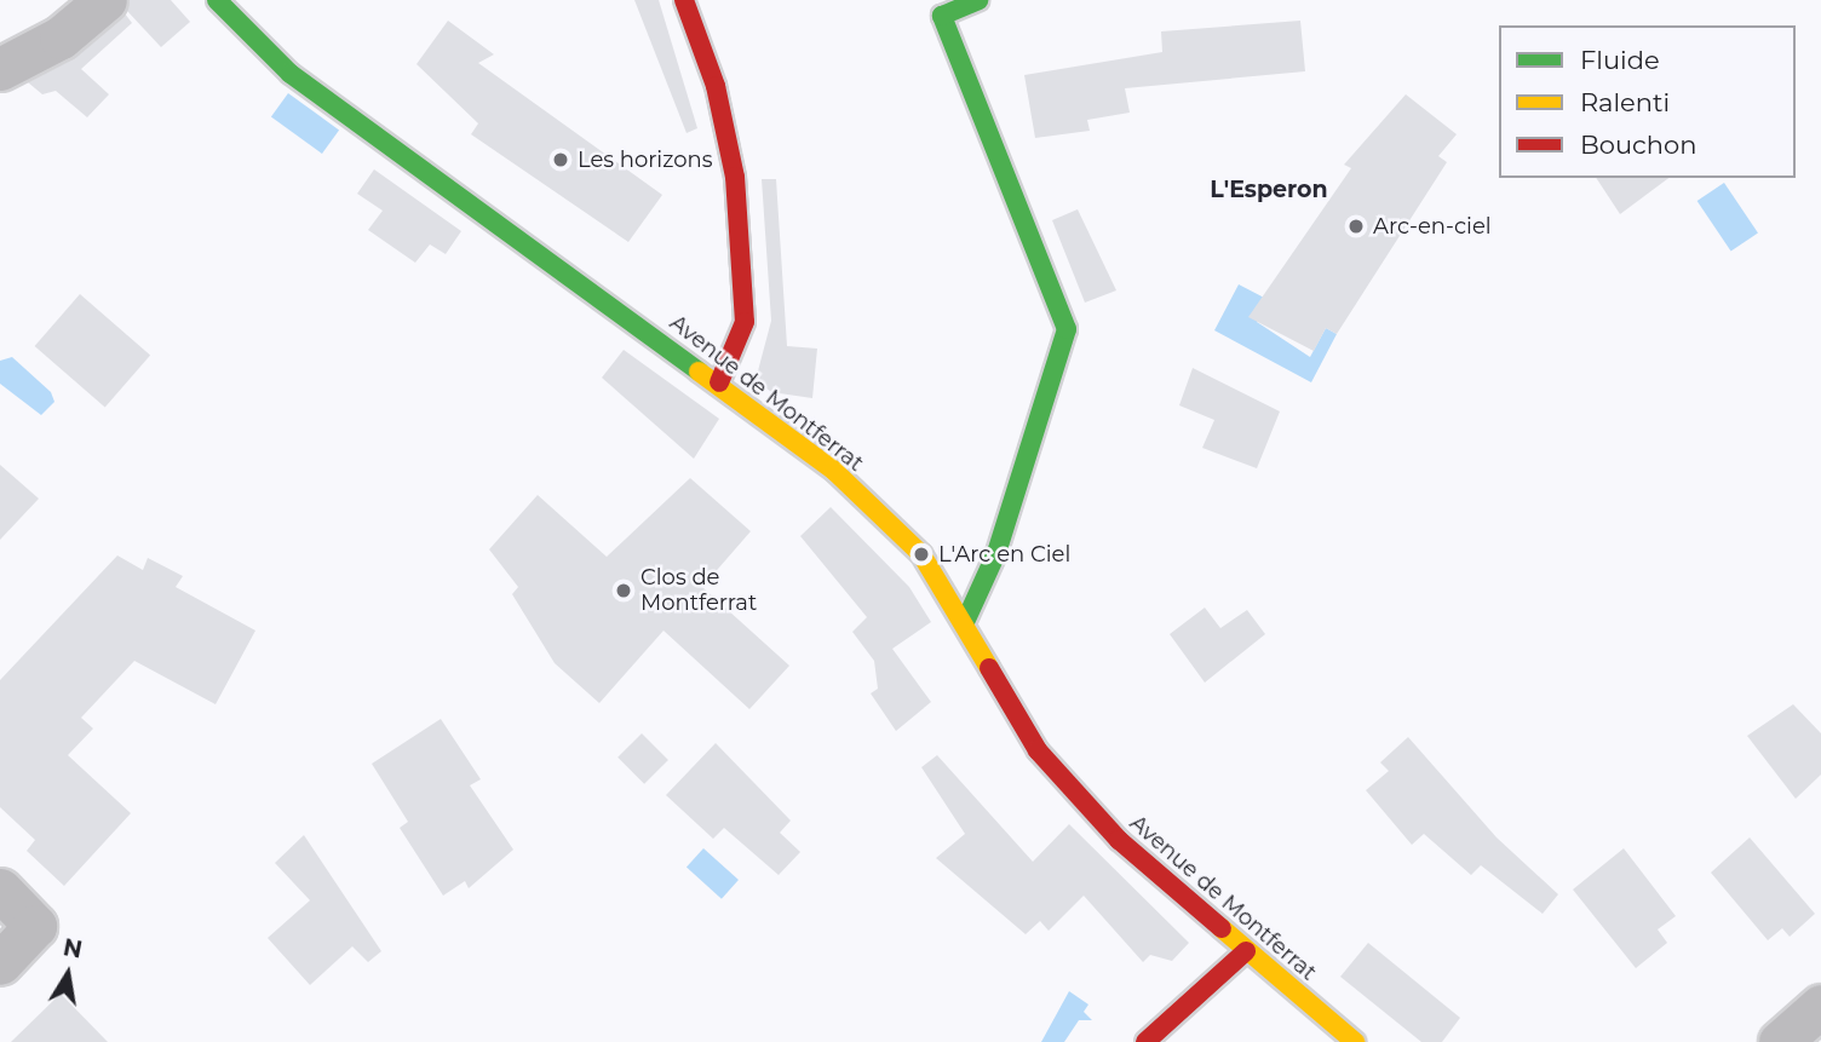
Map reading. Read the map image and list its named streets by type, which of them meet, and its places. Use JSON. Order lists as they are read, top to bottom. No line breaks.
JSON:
{"streets":{"street":["Avenue de Montferrat"]},"districts":["L'Esperon"],"places":["Les horizons","Arc-en-ciel","L'Arc en Ciel","Clos de Montferrat"],"legend":["Fluide","Ralenti","Bouchon"],"north":"top"}
